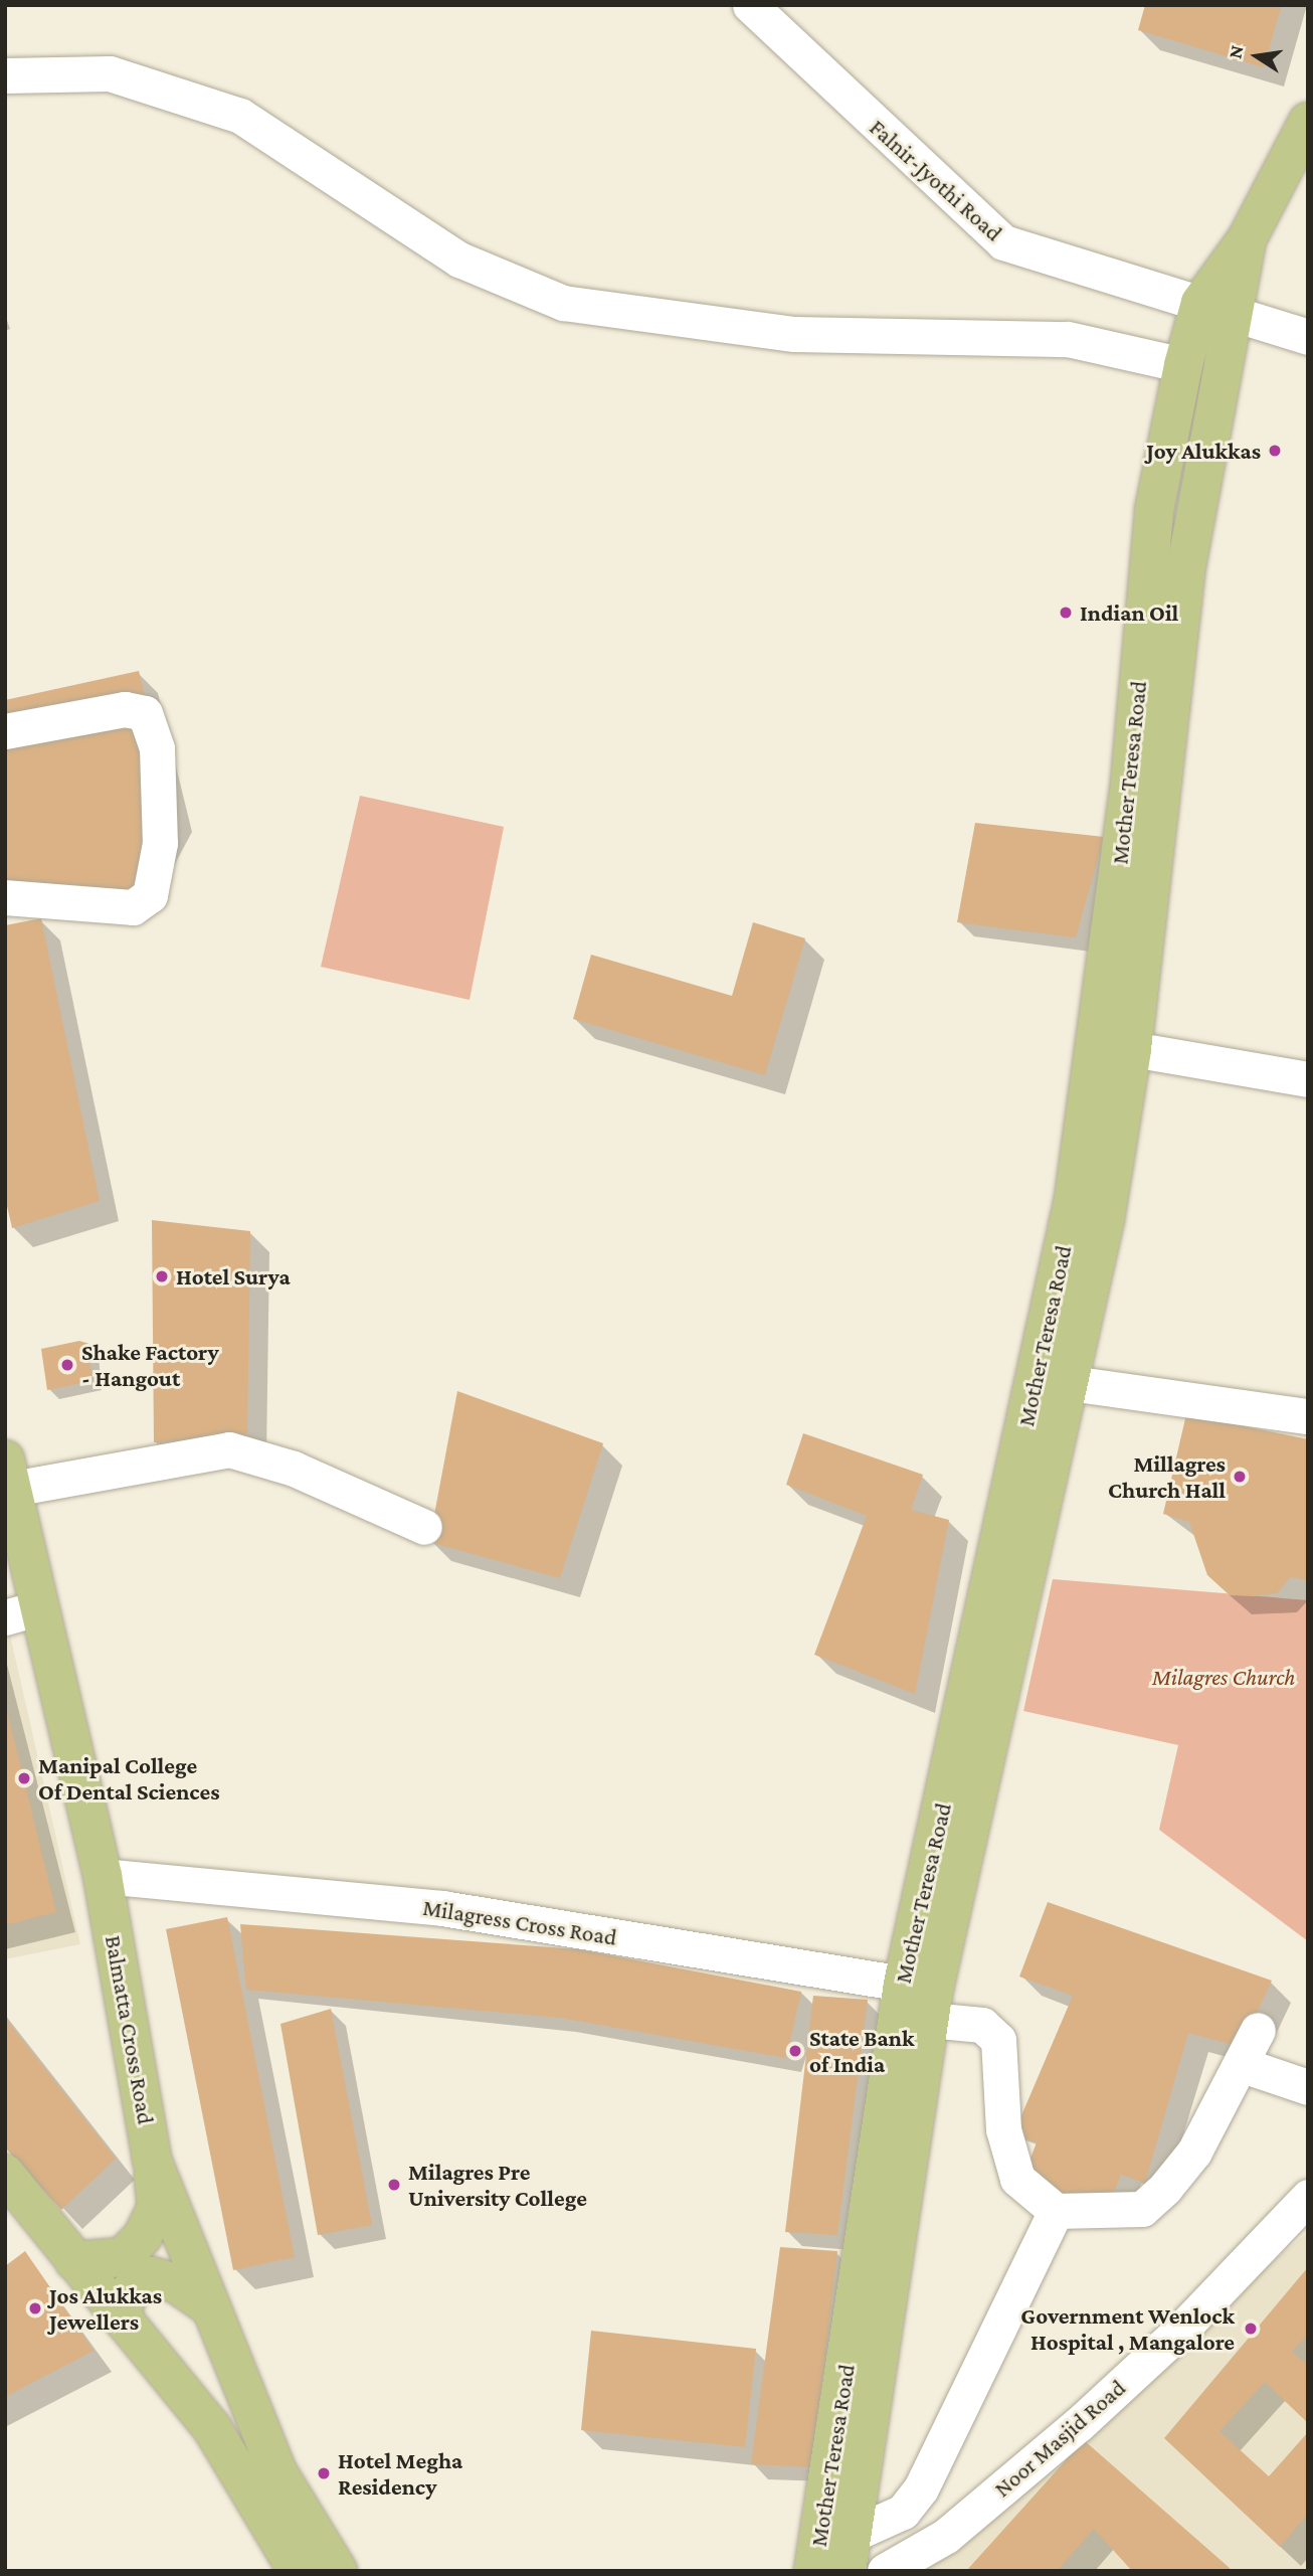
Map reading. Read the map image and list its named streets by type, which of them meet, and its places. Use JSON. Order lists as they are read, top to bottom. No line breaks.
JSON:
{"streets":{"main road":["Mother Teresa Road","Balmatta Cross Road"],"street":["Falnir-Jyothi Road","Milagress Cross Road","Noor Masjid Road"]},"crossings":[["Falnir-Jyothi Road","Mother Teresa Road"],["Mother Teresa Road","Milagress Cross Road"],["Milagress Cross Road","Balmatta Cross Road"]],"parks":["Milagres Church"],"places":["Joy Alukkas","Indian Oil","Hotel Surya","Shake Factory - Hangout","Millagres Church Hall","Manipal College Of Dental Sciences","State Bank of India","Milagres Pre University College","Jos Alukkas Jewellers","Government Wenlock Hospital , Mangalore","Hotel Megha Residency"],"north":"left"}
